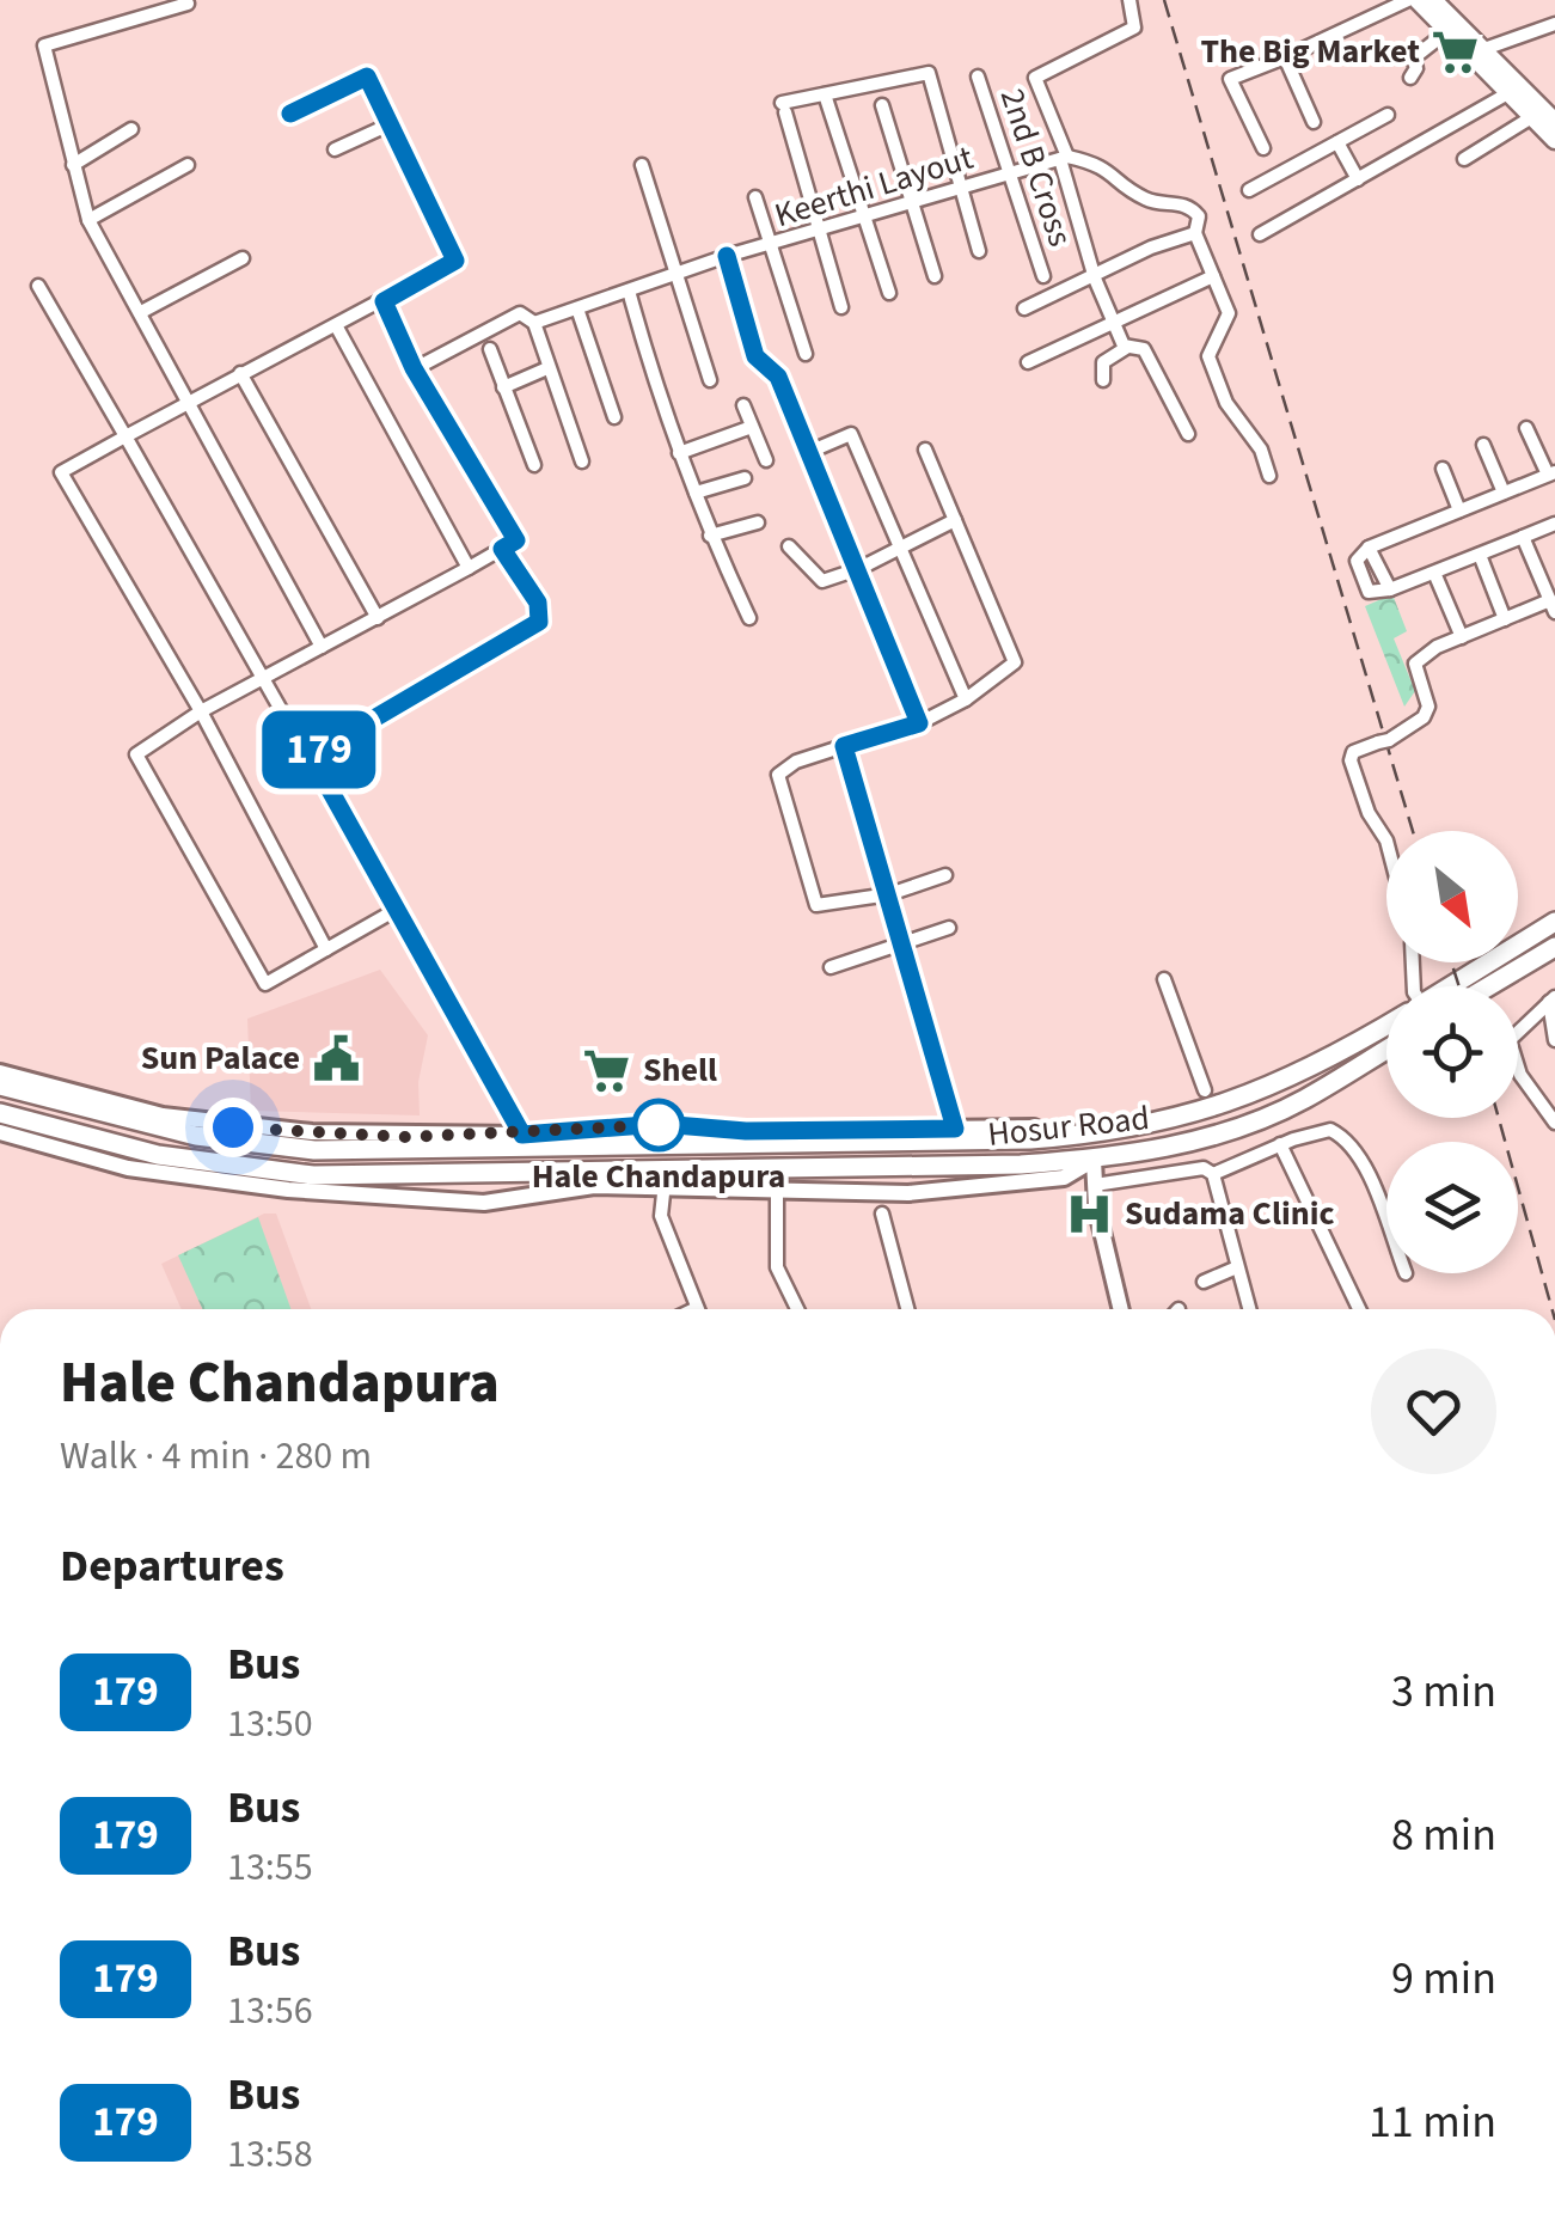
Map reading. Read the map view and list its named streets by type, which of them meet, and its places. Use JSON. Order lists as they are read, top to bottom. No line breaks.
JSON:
{"streets":{"highway":["Hosur Road"],"street":["2nd B Cross","Keerthi Layout"]},"crossings":[["2nd B Cross","Keerthi Layout"]],"places":{"supermarket":["The Big Market","Shell"],"public building":["Sun Palace"],"other":["Hale Chandapura"],"hospital":["Sudama Clinic"]},"lines":["bus line 179"],"north":"bottom right","page":{"on_map":"179","heading":[["Hale Chandapura","Walk · 4 min · 280 m"],"Departures"],"list":[{"mark":"179","name":"Bus","note":"13:50","value":"3 min"},{"mark":"179","name":"Bus","note":"13:55","value":"8 min"},{"mark":"179","name":"Bus","note":"13:56","value":"9 min"},{"mark":"179","name":"Bus","note":"13:58","value":"11 min"}]}}
